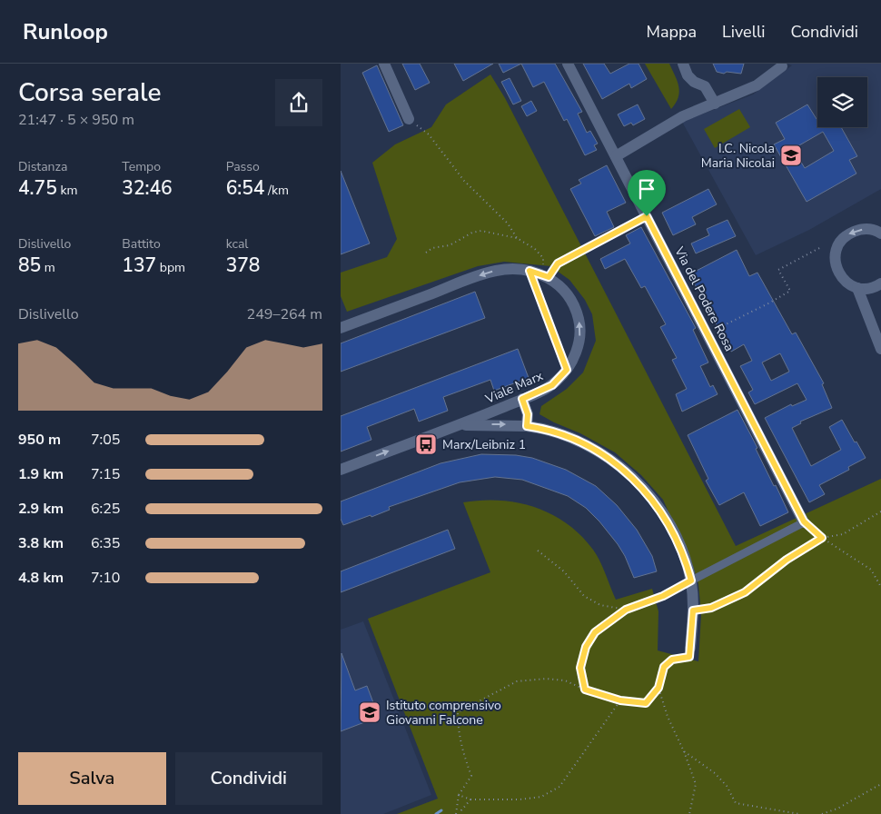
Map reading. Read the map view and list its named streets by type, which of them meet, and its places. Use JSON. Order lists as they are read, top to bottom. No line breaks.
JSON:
{"streets":{"street":["Via del Podere Rosa","Viale Marx"]},"places":{"school or university":["I.C. Nicola Maria Nicolai","Istituto comprensivo Giovanni Falcone"],"bus stop":["Marx/Leibniz 1"]},"page":{"header":"Runloop","nav":["Mappa","Livelli","Condividi"],"heading":["Corsa serale","21:47 · 5 × 950 m"],"stats":[["Distanza","4.75 km"],["Tempo","32:46"],["Passo","6:54 /km"],["Dislivello","85 m"],["Battito","137 bpm"],["kcal","378"]],"chart":["Dislivello","249–264 m"],"list":[{"name":"950 m","note":"7:05"},{"name":"1.9 km","note":"7:15"},{"name":"2.9 km","note":"6:25"},{"name":"3.8 km","note":"6:35"},{"name":"4.8 km","note":"7:10"}],"buttons":["Salva","Condividi"]}}
